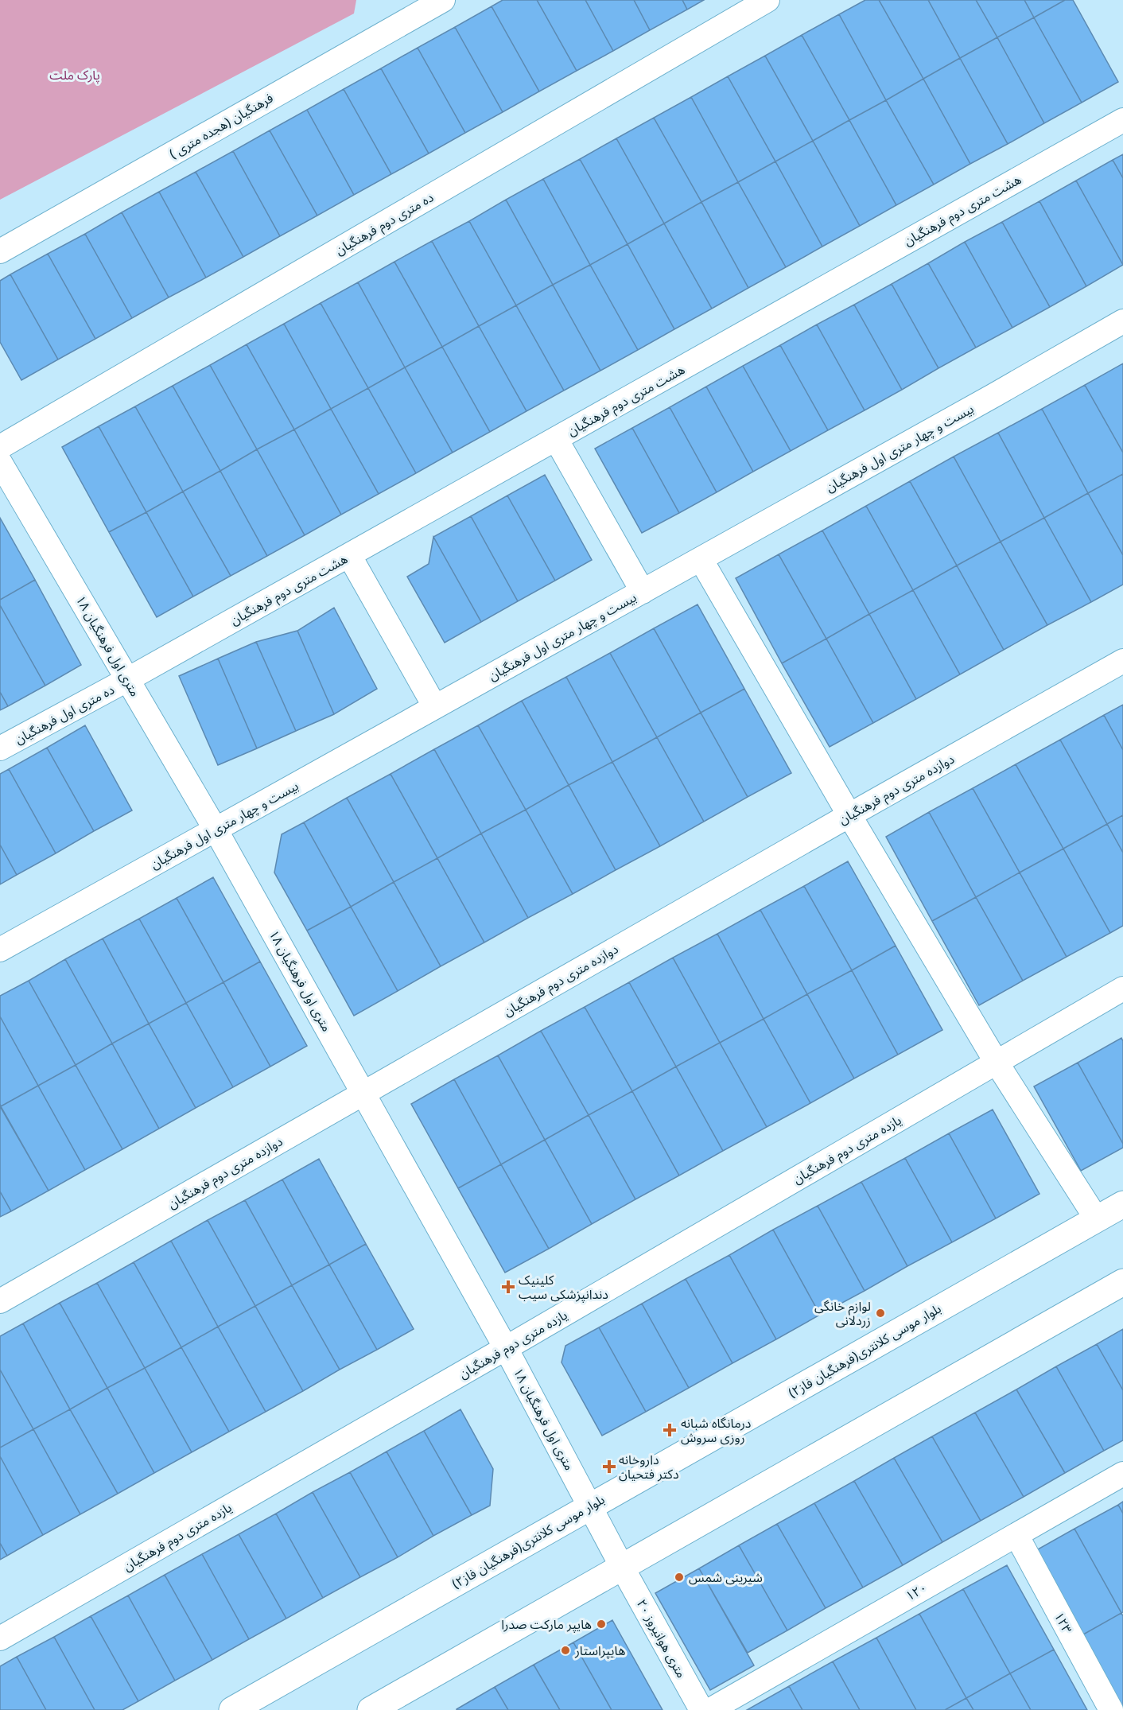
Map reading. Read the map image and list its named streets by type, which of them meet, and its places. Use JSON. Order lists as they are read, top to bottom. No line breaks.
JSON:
{"streets":{"main road":["بلوار موسی کلانتری(فرهنگیان فاز۲)"],"street":["فرهنگیان (هجده متری )","هشت متری دوم فرهنگیان","ده متری دوم فرهنگیان","بیست و چهار متری اول فرهنگیان","۱۸ متری اول فرهنگیان","ده متری اول فرهنگیان","دوازده متری دوم فرهنگیان","یازده متری دوم فرهنگیان","۱۲۰","۱۲۳","۲۰ متری هوانیروز"]},"crossings":[["هشت متری دوم فرهنگیان","۱۸ متری اول فرهنگیان"],["هشت متری دوم فرهنگیان","ده متری اول فرهنگیان"],["بیست و چهار متری اول فرهنگیان","۱۸ متری اول فرهنگیان"],["۱۸ متری اول فرهنگیان","ده متری اول فرهنگیان"],["۱۸ متری اول فرهنگیان","دوازده متری دوم فرهنگیان"],["۱۸ متری اول فرهنگیان","یازده متری دوم فرهنگیان"],["۱۸ متری اول فرهنگیان","بلوار موسی کلانتری(فرهنگیان فاز۲)"],["۱۸ متری اول فرهنگیان","۲۰ متری هوانیروز"],["۱۲۰","۱۲۳"]],"parks":["پارک ملت"],"places":{"health":["کلینیک دندانپزشکی سیب","درمانگاه شبانه روزی سروش","داروخانه دکتر فتحیان"],"other":["لوازم خانگی زردلانی","شیرینی شمس","هایپر مارکت صدرا","هایپراستار"]}}
